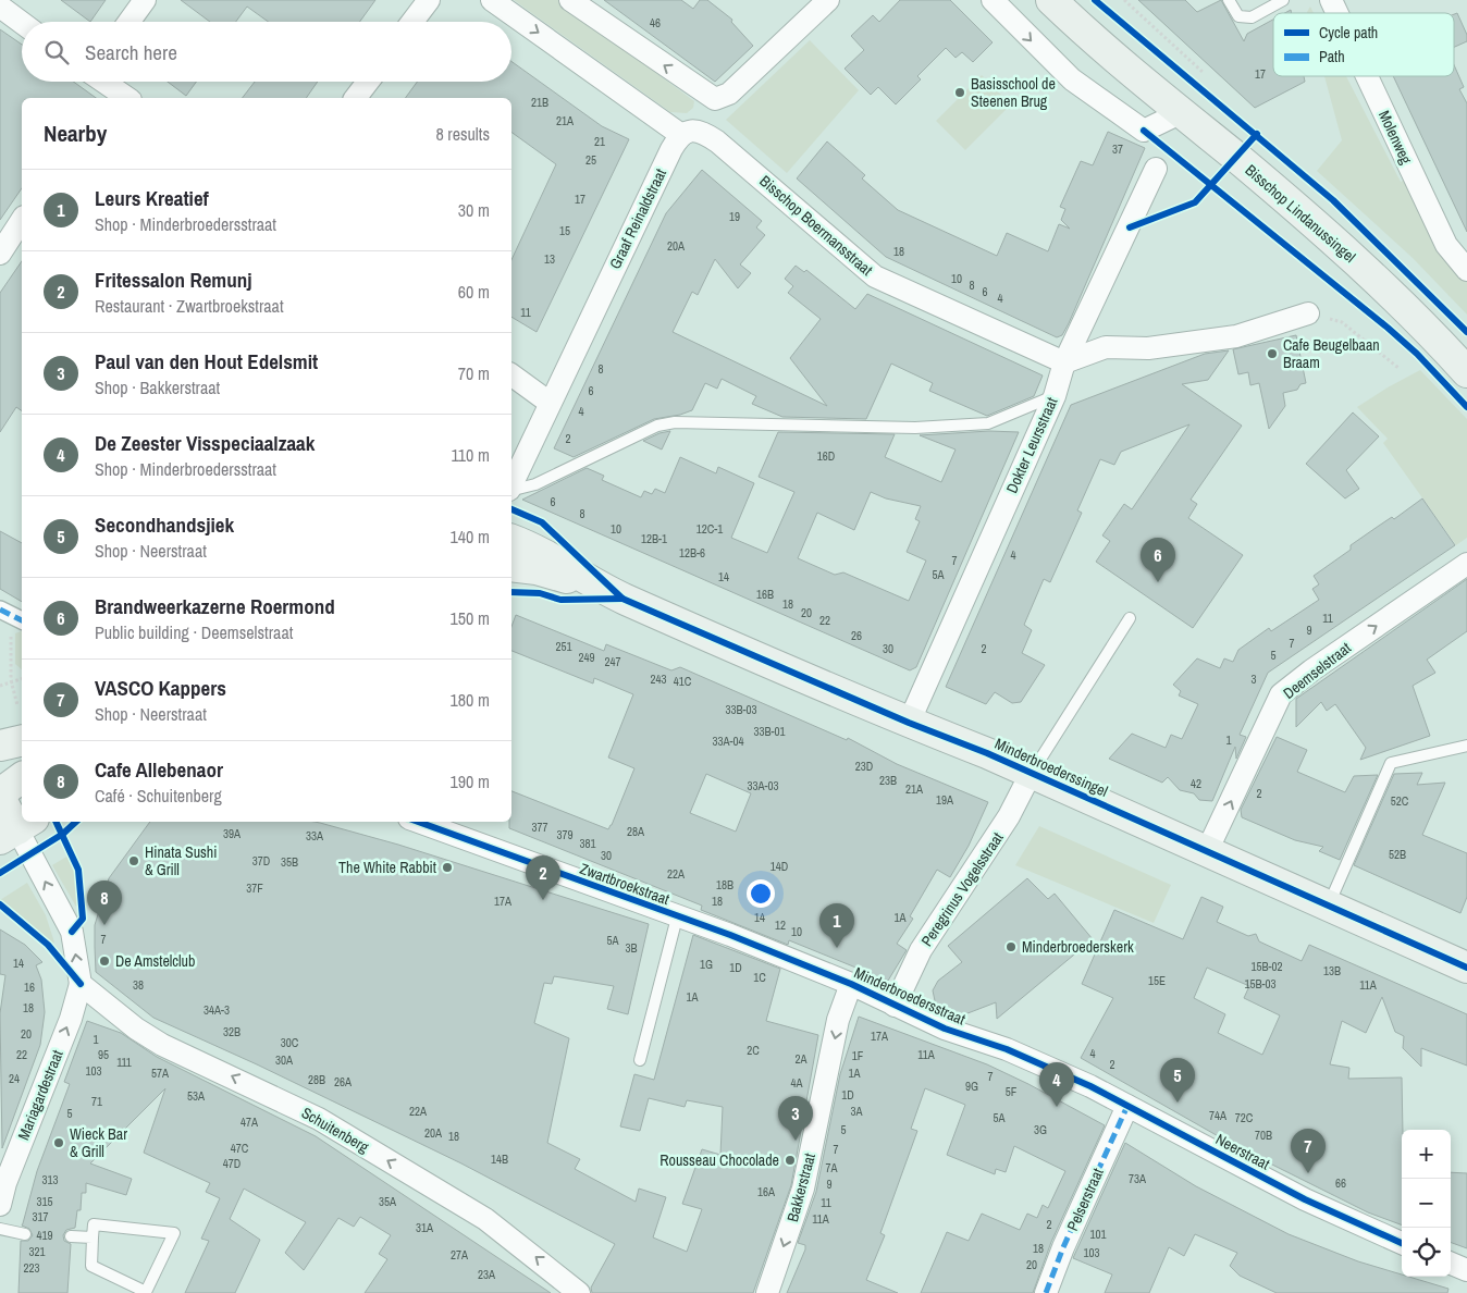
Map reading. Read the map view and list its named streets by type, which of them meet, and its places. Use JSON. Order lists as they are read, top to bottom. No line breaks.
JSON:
{"streets":{"main road":["Bisschop Lindanussingel","Minderbroederssingel"],"street":["Molenweg","Graaf Reinaldstraat","Bisschop Boermansstraat","Dokter Leursstraat","Deemselstraat","Zwartbroekstraat","Peregrinus Vogelsstraat","Minderbroedersstraat","Mariagardestraat","Schuitenberg","Neerstraat","Bakkerstraat","Pelserstraat"]},"crossings":[["Graaf Reinaldstraat","Bisschop Boermansstraat"],["Bisschop Boermansstraat","Dokter Leursstraat"],["Dokter Leursstraat","Minderbroederssingel"],["Deemselstraat","Minderbroederssingel"],["Minderbroederssingel","Peregrinus Vogelsstraat"],["Zwartbroekstraat","Minderbroedersstraat"],["Peregrinus Vogelsstraat","Minderbroedersstraat"],["Minderbroedersstraat","Neerstraat"],["Minderbroedersstraat","Bakkerstraat"],["Minderbroedersstraat","Pelserstraat"],["Mariagardestraat","Schuitenberg"],["Neerstraat","Pelserstraat"]],"one_way":["Deemselstraat","Mariagardestraat","Schuitenberg","Bakkerstraat"],"places":["Basisschool de Steenen Brug","Cafe Beugelbaan Braam","Hinata Sushi & Grill","The White Rabbit","Minderbroederskerk","De Amstelclub","Wieck Bar & Grill","Rousseau Chocolade"],"house_numbers":["46","17","21B","21A","21","37","25","17","19","15","20A","18","13","10","8","6","4","11","8","6","4","2","16D","6","8","10","12C-1","12B-1","12B-6","4","7","5A","14","16B","18","20","11","22","9","26","7","251","30","2","5","249","247","243","3","41C","33B-03","33B-01","1","33A-04","23D","23B","42","33A-03","21A","2","19A","52C","377","28A","39A","379","33A","381","52B","30","37D","35B","14D","22A","18B","37F","17A","18","14","1A","12","10","7","5A","3B","14","1G","15B-02","1D","13B","1C","15E","15B-03","38","11A","16","1A","18","34A-3","32B","20","17A","1","30C","2C","4","22","95","11A","1F","2A","30A","111","2","103","57A","1A","7","24","28B","26A","4A","9G","5F","1D","53A","71","22A","3A","5","74A","5A","72C","47A","5","3G","20A","70B","18","47C","7","14B","47D","7A","73A","313","66","9","16A","315","35A","11","317","11A","2","31A","101","419","18","321","103","27A","20","223","23A"],"legend":["Cycle path","Path"],"page":{"search":"Search here","heading":["Nearby","8 results"],"list":[{"mark":"1","name":"Leurs Kreatief","note":"Shop · Minderbroedersstraat","value":"30 m"},{"mark":"2","name":"Fritessalon Remunj","note":"Restaurant · Zwartbroekstraat","value":"60 m"},{"mark":"3","name":"Paul van den Hout Edelsmit","note":"Shop · Bakkerstraat","value":"70 m"},{"mark":"4","name":"De Zeester Visspeciaalzaak","note":"Shop · Minderbroedersstraat","value":"110 m"},{"mark":"5","name":"Secondhandsjiek","note":"Shop · Neerstraat","value":"140 m"},{"mark":"6","name":"Brandweerkazerne Roermond","note":"Public building · Deemselstraat","value":"150 m"},{"mark":"7","name":"VASCO Kappers","note":"Shop · Neerstraat","value":"180 m"},{"mark":"8","name":"Cafe Allebenaor","note":"Café · Schuitenberg","value":"190 m"}],"pins":["6","2","8","1","5","4","3","7"],"map_buttons":["+","−"]}}
